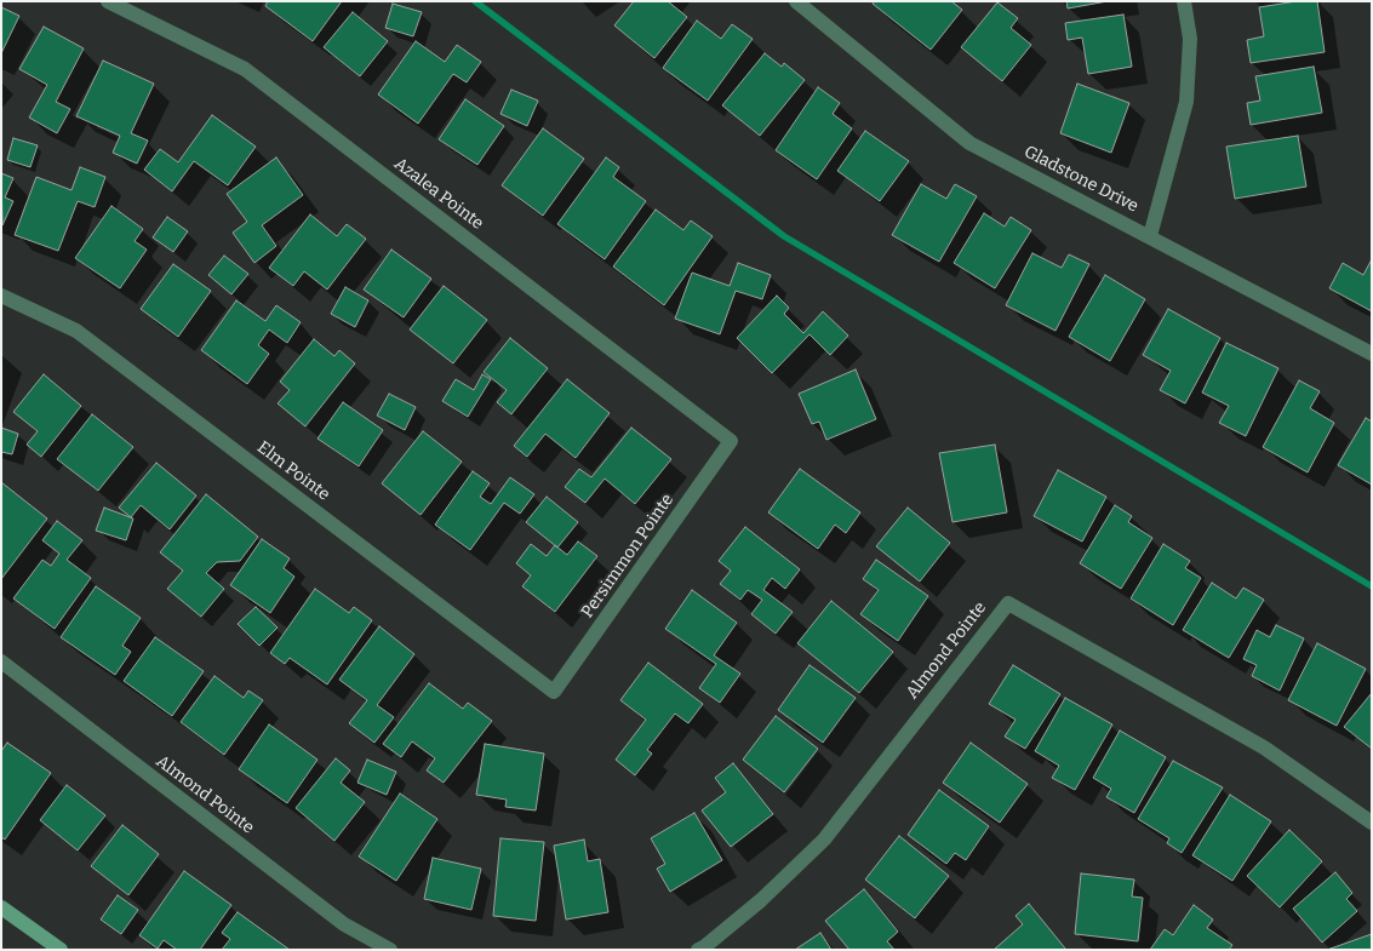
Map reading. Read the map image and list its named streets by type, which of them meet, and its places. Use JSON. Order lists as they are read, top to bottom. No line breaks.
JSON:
{"streets":{"street":["Gladstone Drive","Azalea Pointe","Elm Pointe","Persimmon Pointe","Almond Pointe"]},"crossings":[["Azalea Pointe","Persimmon Pointe"],["Elm Pointe","Persimmon Pointe"]]}
